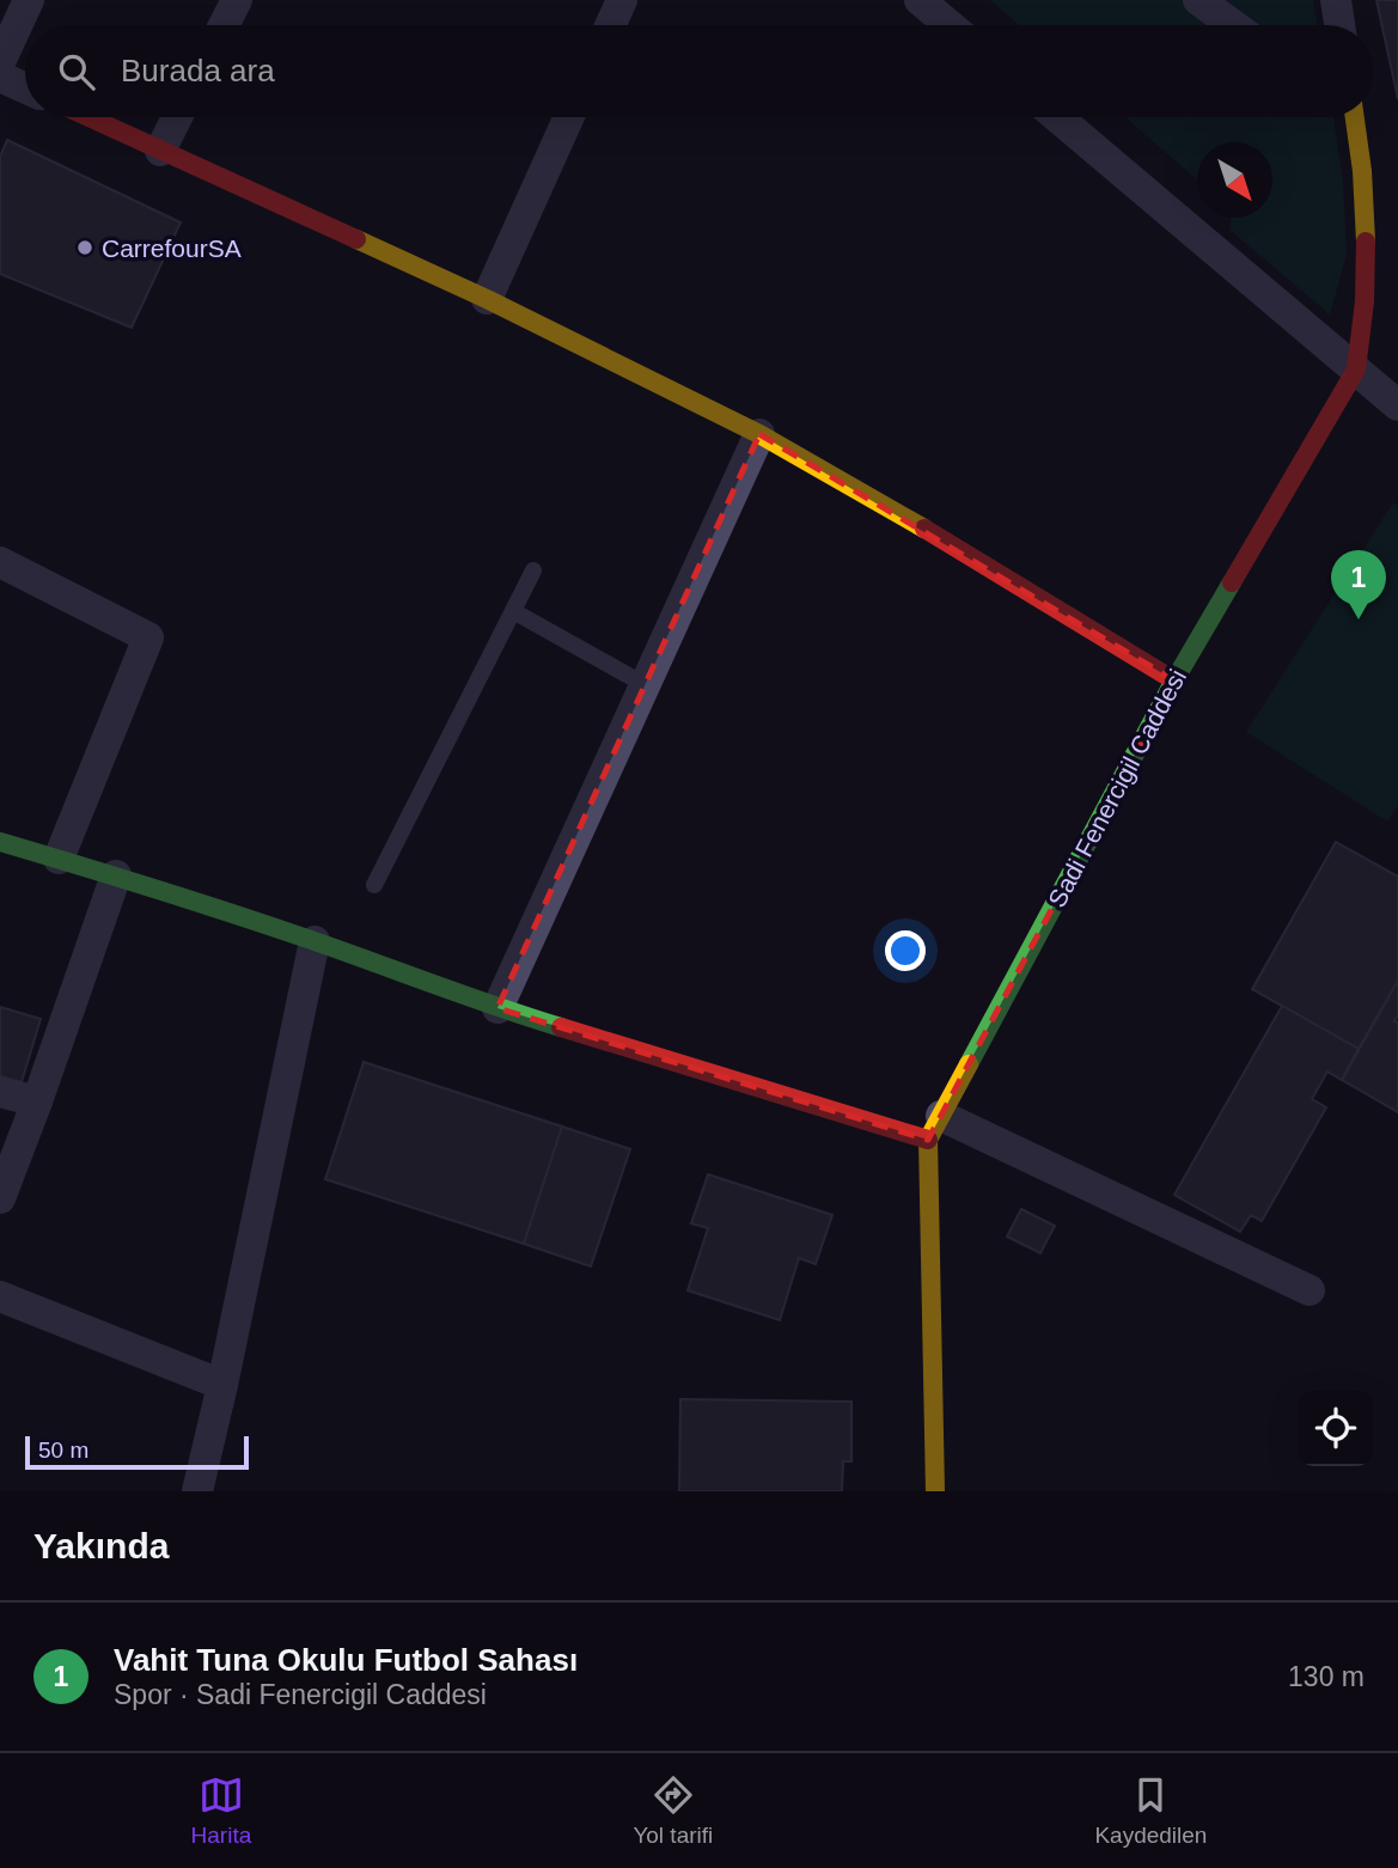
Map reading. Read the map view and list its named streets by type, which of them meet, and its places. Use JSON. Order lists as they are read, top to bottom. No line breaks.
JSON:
{"streets":{"street":["Sadi Fenercigil Caddesi"]},"places":["CarrefourSA"],"scale_bar":"50 m","north":"bottom right","page":{"search":"Burada ara","pins":"1","scale":"50 m","heading":"Yakında","list":[{"mark":"1","name":"Vahit Tuna Okulu Futbol Sahası","note":"Spor · Sadi Fenercigil Caddesi","value":"130 m"}],"nav":["Harita","Yol tarifi","Kaydedilen"]}}
